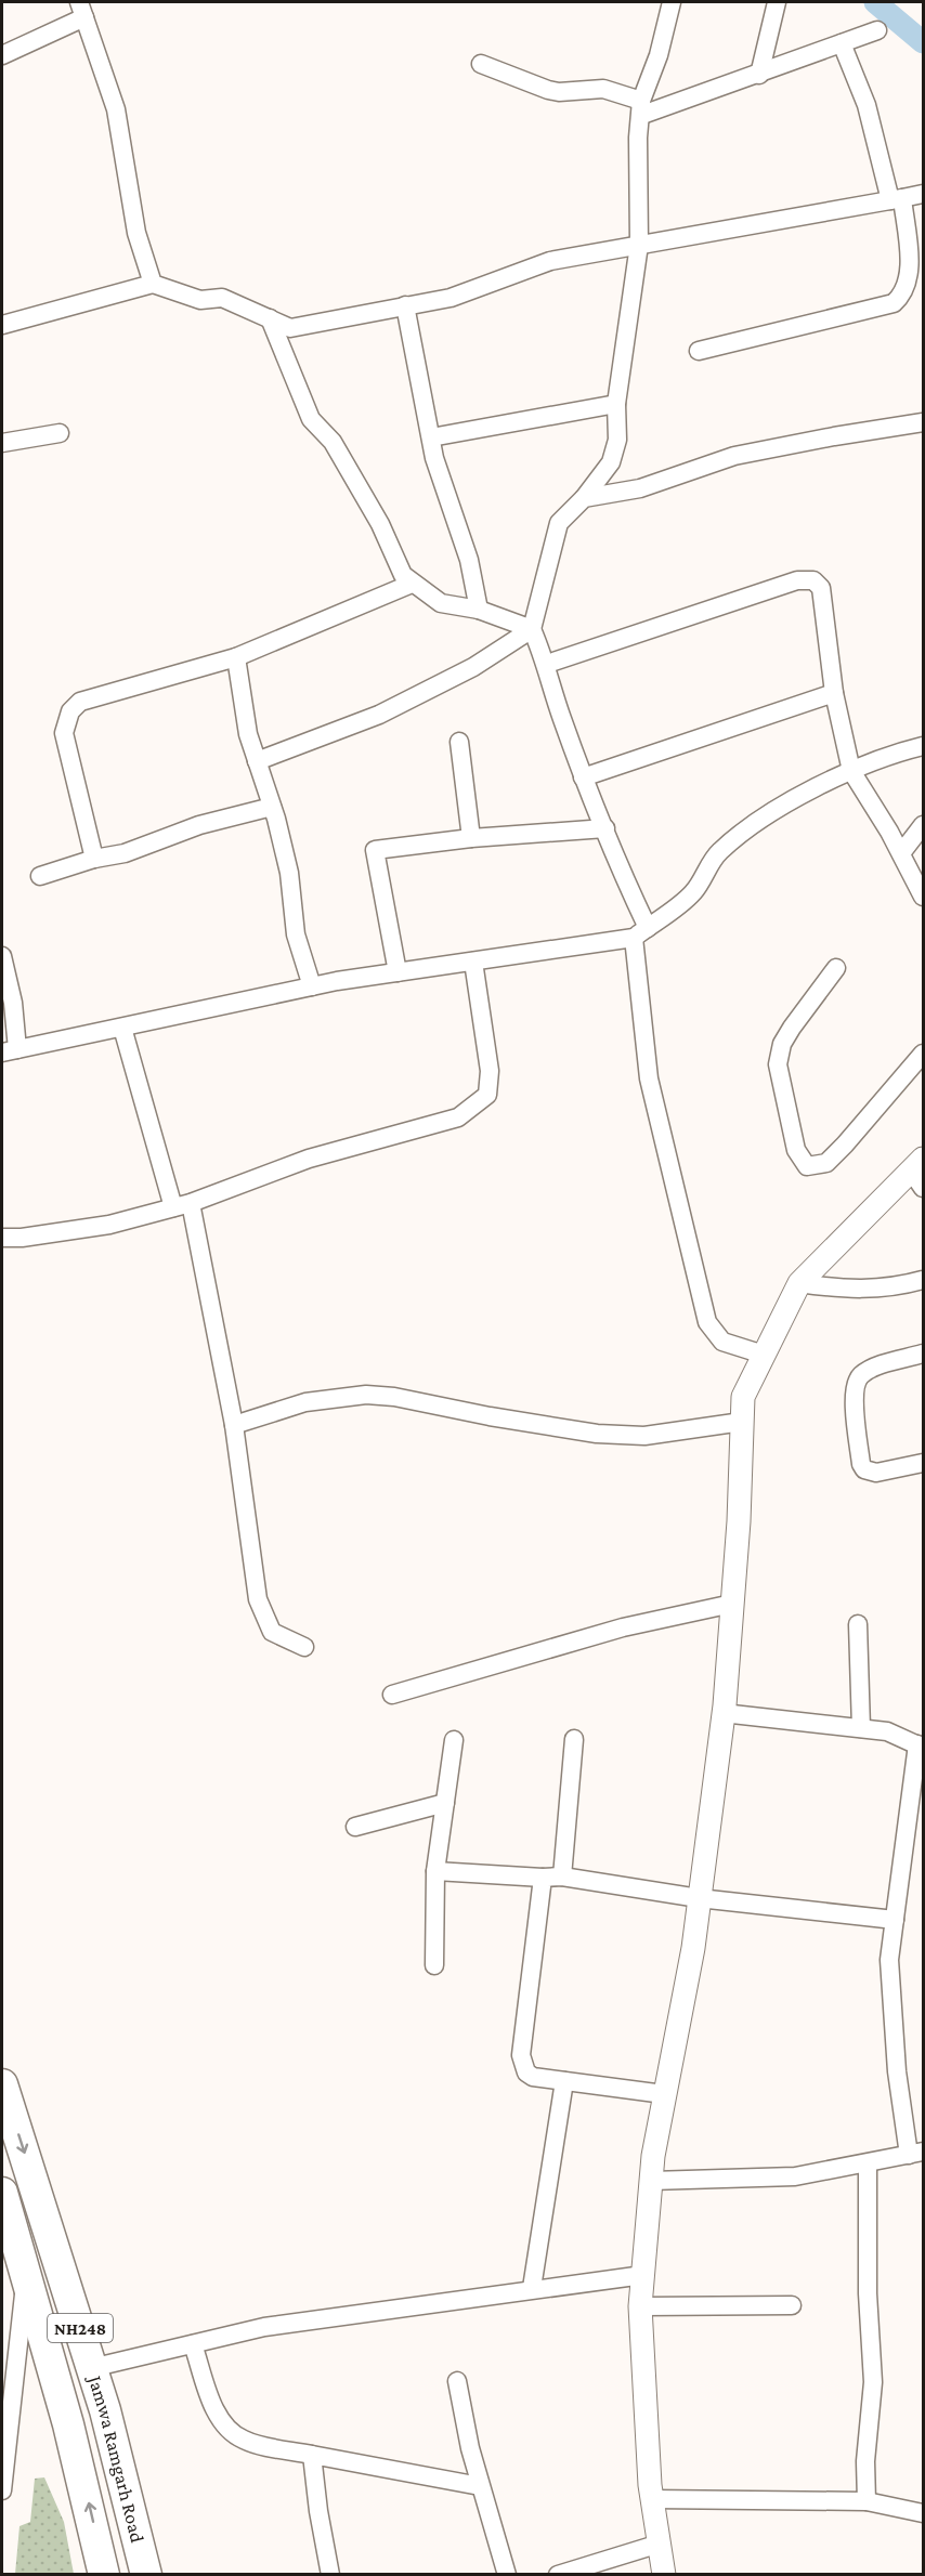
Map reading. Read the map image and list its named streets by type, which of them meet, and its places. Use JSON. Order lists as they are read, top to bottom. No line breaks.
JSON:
{"streets":{"highway":["NH248","Jamwa Ramgarh Road"]}}
